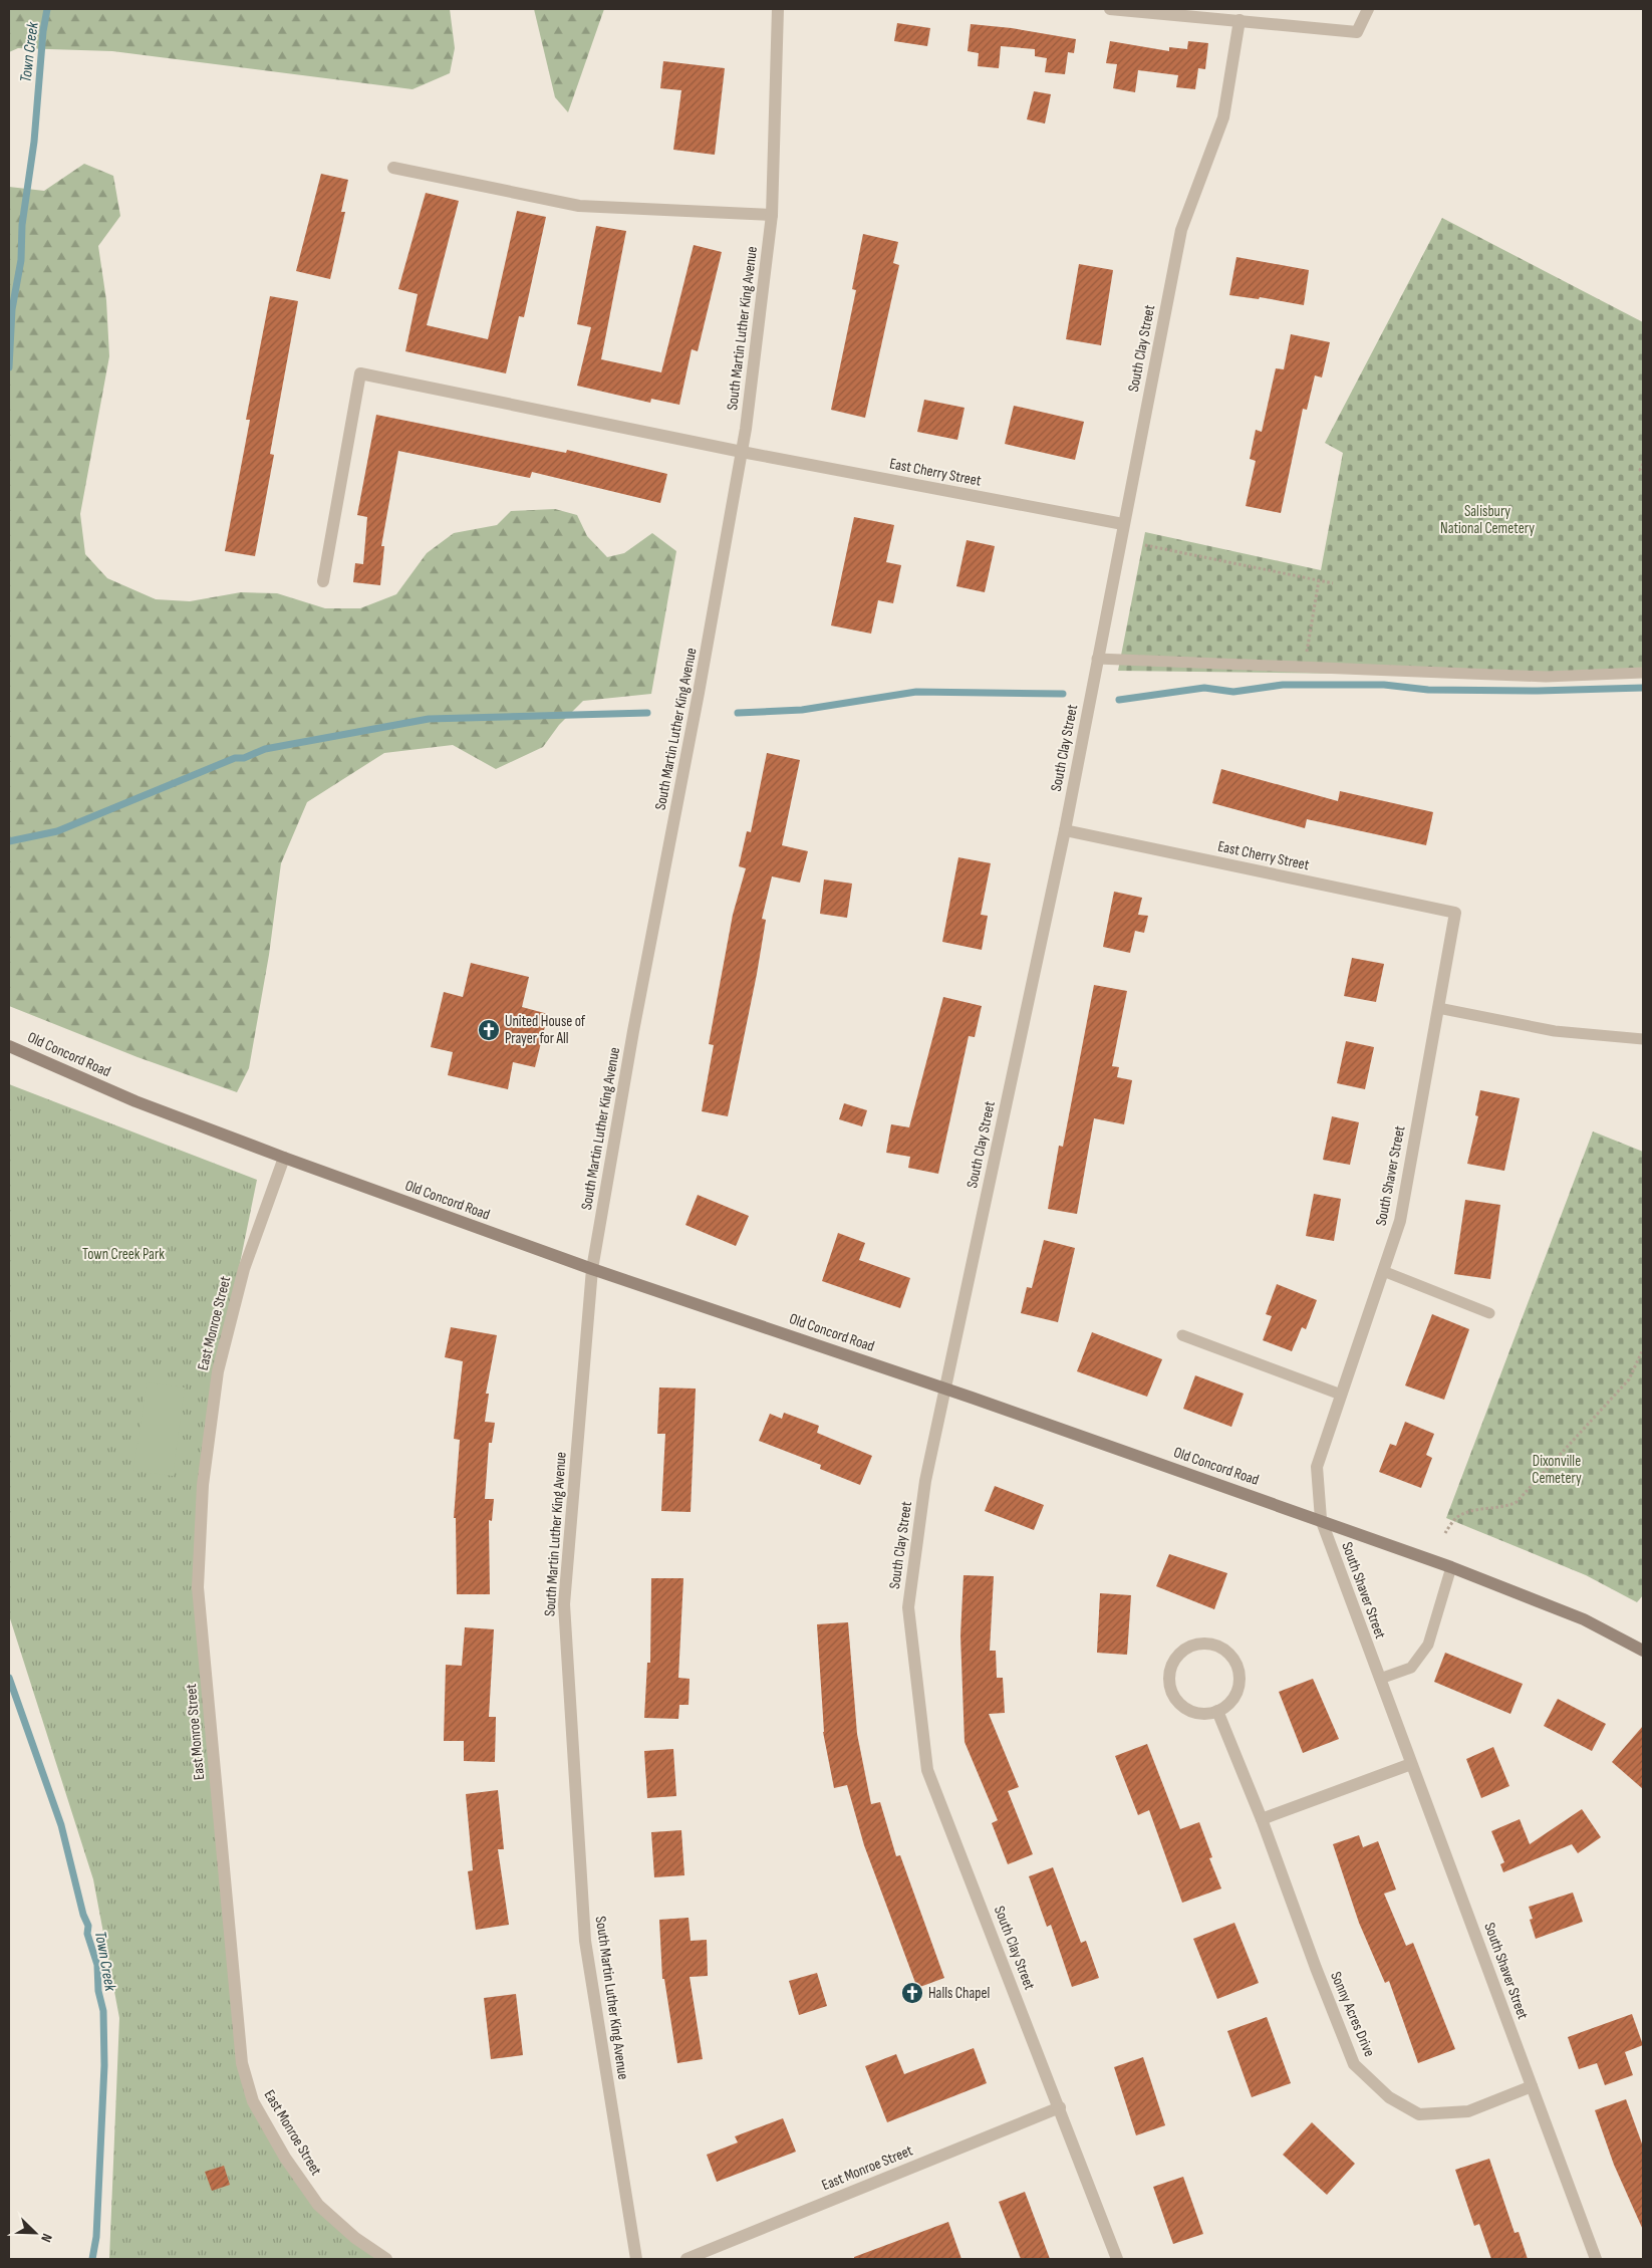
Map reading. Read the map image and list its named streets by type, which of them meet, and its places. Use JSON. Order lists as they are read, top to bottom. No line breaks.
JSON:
{"streets":{"main road":["Old Concord Road"],"street":["South Martin Luther King Avenue","South Clay Street","East Cherry Street","South Shaver Street","East Monroe Street","Sonny Acres Drive"]},"crossings":[["South Martin Luther King Avenue","East Cherry Street"],["South Martin Luther King Avenue","Old Concord Road"],["South Clay Street","East Cherry Street"],["South Clay Street","Old Concord Road"],["South Clay Street","East Monroe Street"],["East Cherry Street","South Shaver Street"],["Old Concord Road","South Shaver Street"],["Old Concord Road","East Monroe Street"],["South Shaver Street","Sonny Acres Drive"]],"water":["Town Creek"],"parks":["Salisbury National Cemetery","Town Creek Park","Dixonville Cemetery"],"places":{"church":["United House of Prayer for All","Halls Chapel"]},"north":"bottom right"}
